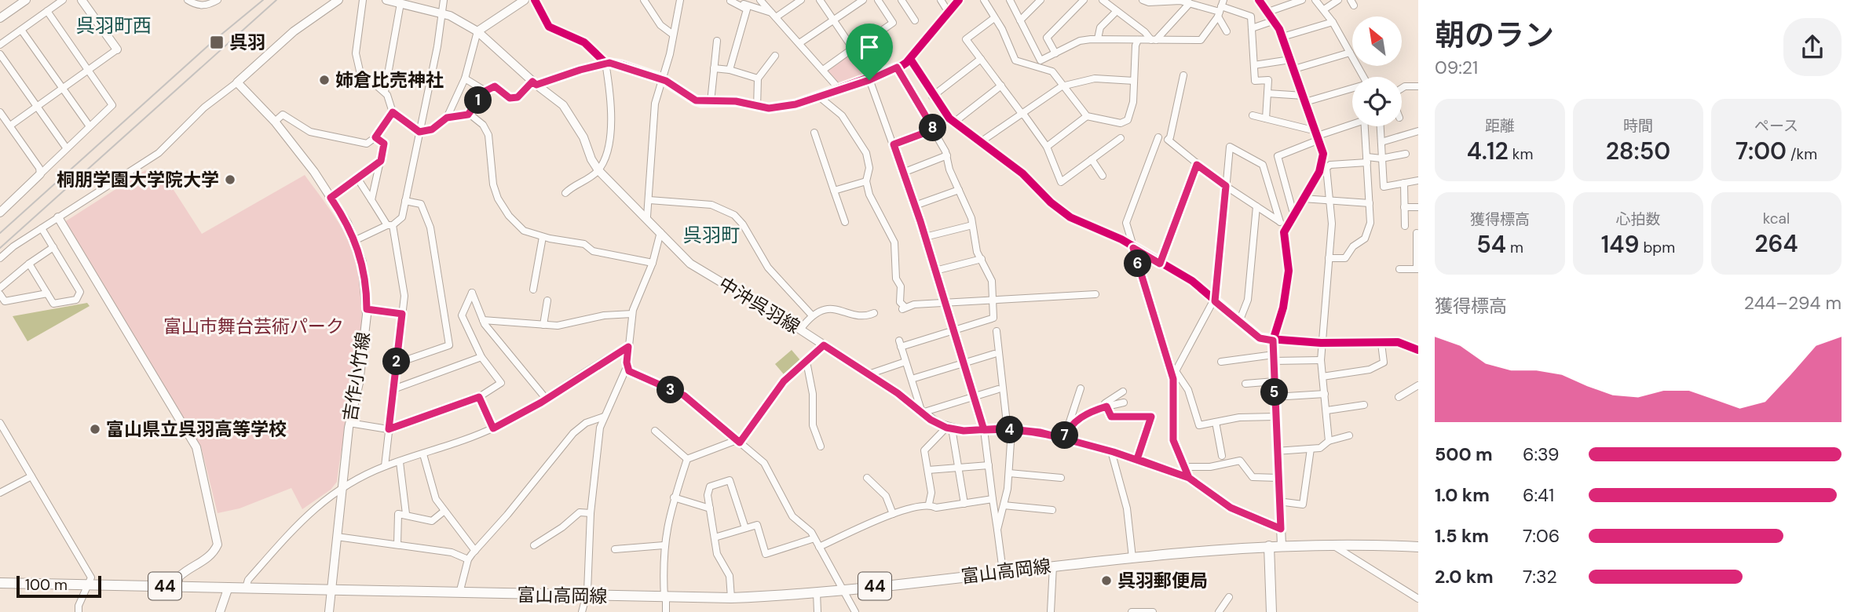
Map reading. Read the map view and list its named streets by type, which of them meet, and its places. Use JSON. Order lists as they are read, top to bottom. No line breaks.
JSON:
{"streets":{"main road":["中沖呉羽線","吉作小竹線","富山高岡線","44"]},"crossings":[["吉作小竹線","富山高岡線"]],"districts":["呉羽町西","呉羽町"],"parks":["富山市舞台芸術パーク"],"places":{"transit":["呉羽"],"other":["姉倉比売神社","桐朋学園大学院大学","富山県立呉羽高等学校","呉羽郵便局"]},"scale_bar":"100 m","north":"top left","page":{"heading":["朝のラン","09:21"],"pins":["1","8","6","2","3","5","4","7"],"stats":[["距離","4.12 km"],["時間","28:50"],["ペース","7:00 /km"],["獲得標高","54 m"],["心拍数","149 bpm"],["kcal","264"]],"chart":["獲得標高","244–294 m"],"list":[{"name":"500 m","note":"6:39"},{"name":"1.0 km","note":"6:41"},{"name":"1.5 km","note":"7:06"},{"name":"2.0 km","note":"7:32"}],"scale":"100 m"}}
